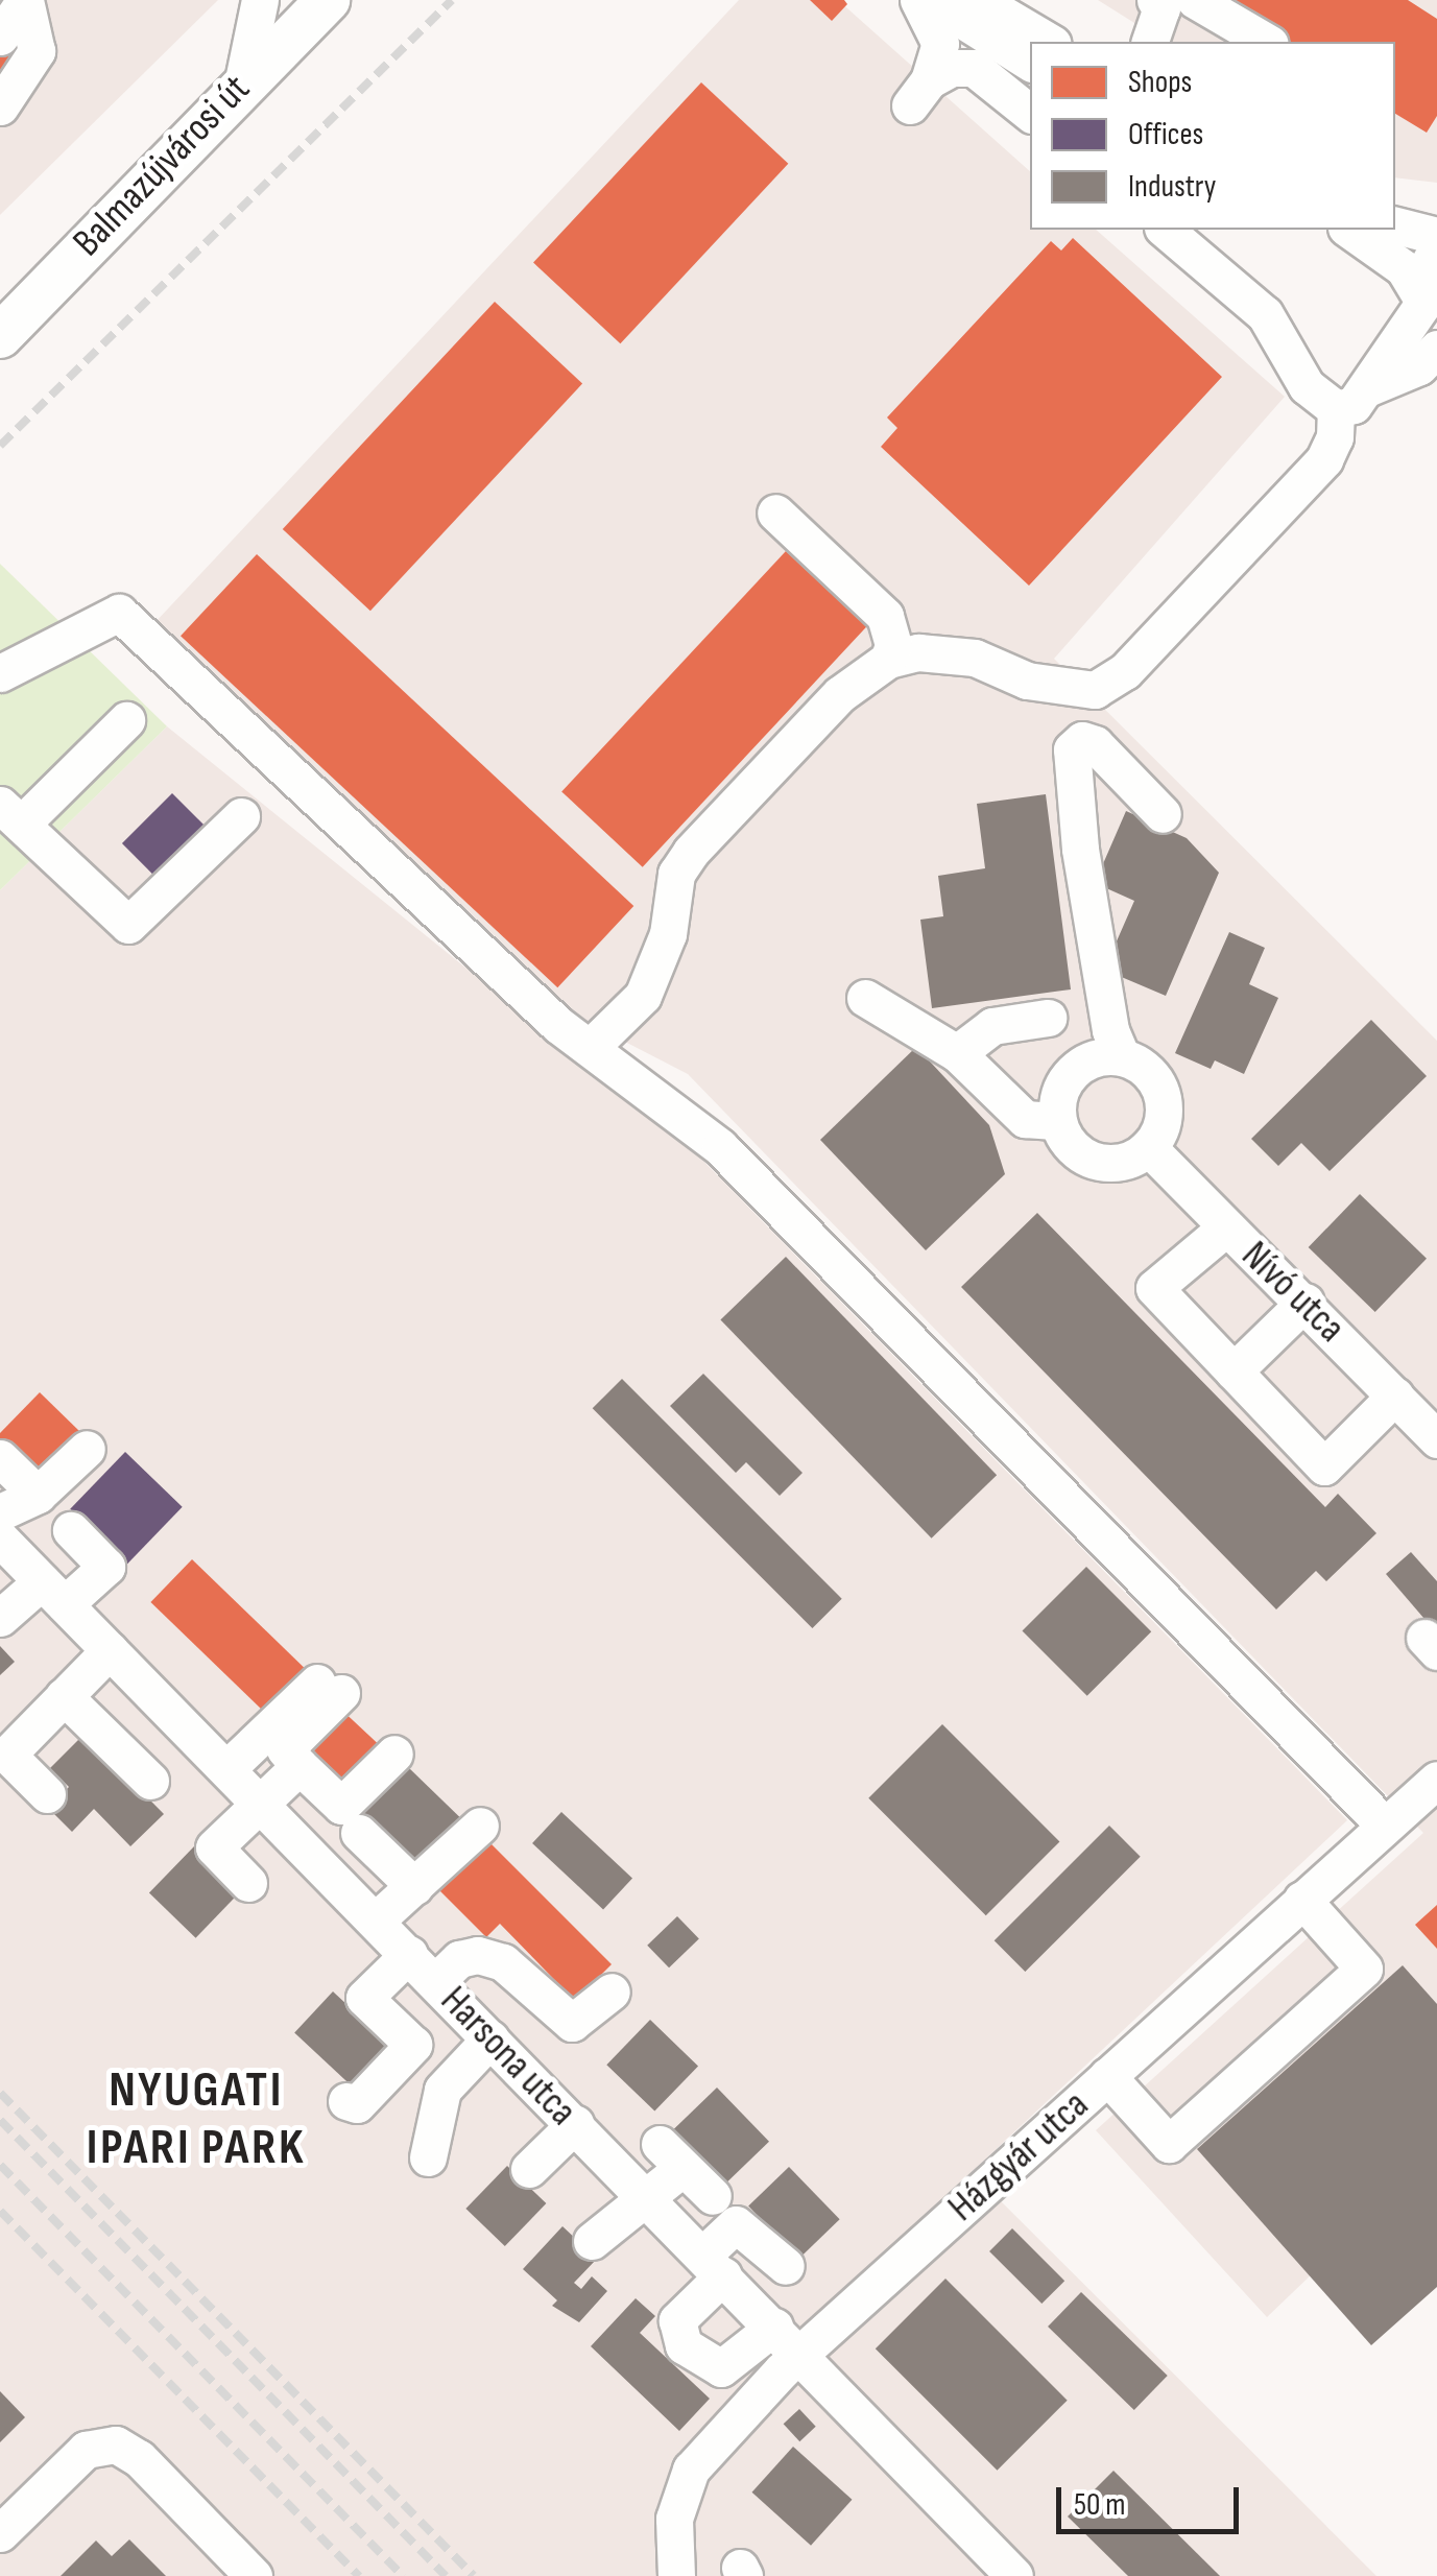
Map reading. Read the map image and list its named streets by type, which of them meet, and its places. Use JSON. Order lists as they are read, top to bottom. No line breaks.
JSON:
{"streets":{"main road":["Balmazújvárosi út"],"street":["Nívó utca","Harsona utca","Házgyár utca"]},"crossings":[["Harsona utca","Házgyár utca"]],"districts":["NYUGATI IPARI PARK"],"legend":["Shops","Offices","Industry"],"scale_bar":"50 m"}
